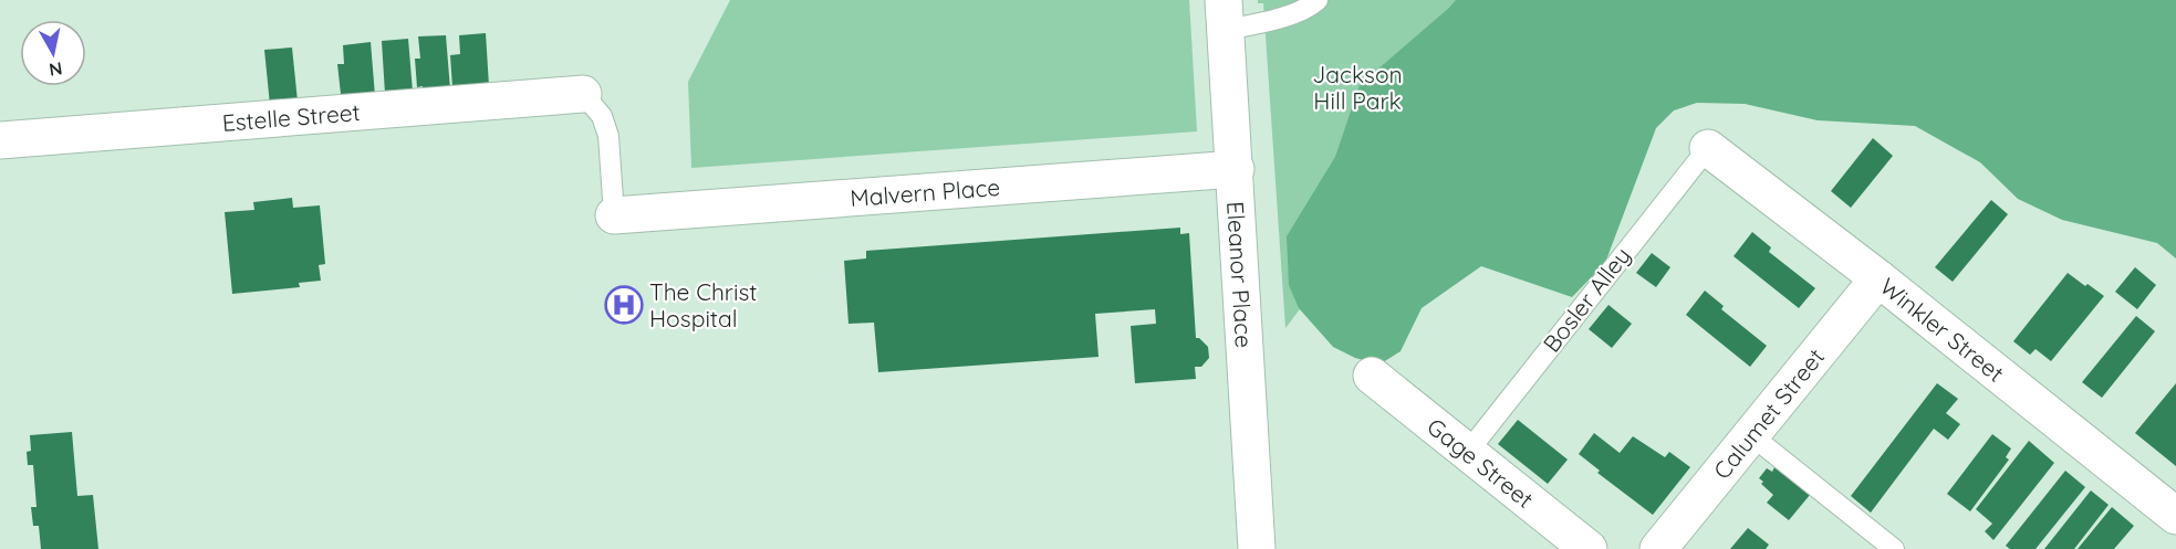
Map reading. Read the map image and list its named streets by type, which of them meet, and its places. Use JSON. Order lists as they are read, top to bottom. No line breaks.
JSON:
{"streets":{"street":["Estelle Street","Malvern Place","Eleanor Place","Winkler Street","Calumet Street","Gage Street"],"lane":["Bosler Alley"]},"crossings":[["Malvern Place","Eleanor Place"],["Bosler Alley","Winkler Street"],["Bosler Alley","Gage Street"],["Winkler Street","Calumet Street"]],"parks":["Jackson Hill Park"],"places":{"hospital":["The Christ Hospital"]},"north":"bottom"}
